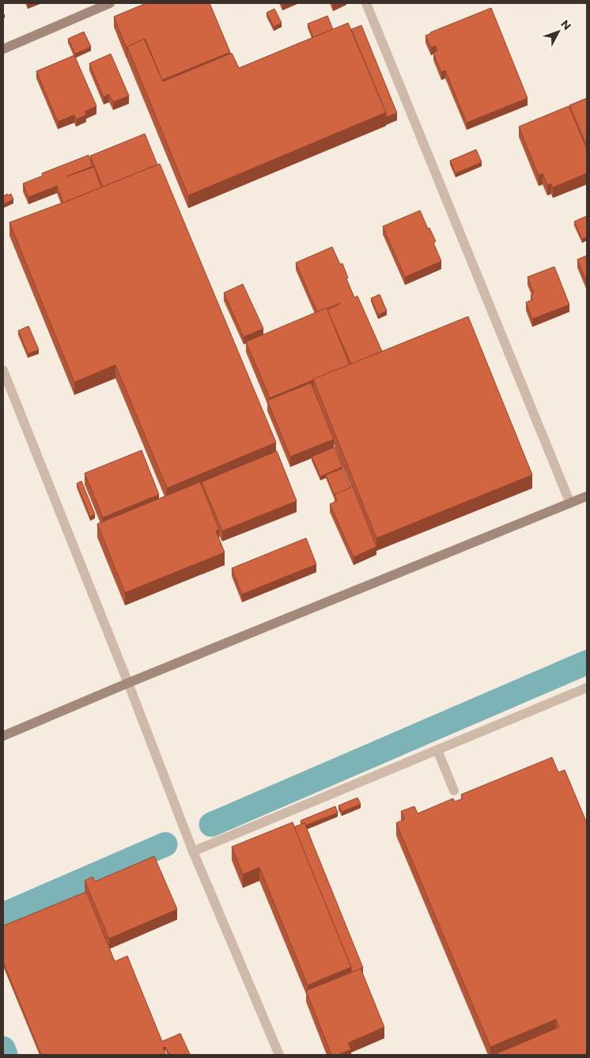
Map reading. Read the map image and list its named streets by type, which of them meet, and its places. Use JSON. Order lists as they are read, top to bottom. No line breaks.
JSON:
{"north":"top right"}
